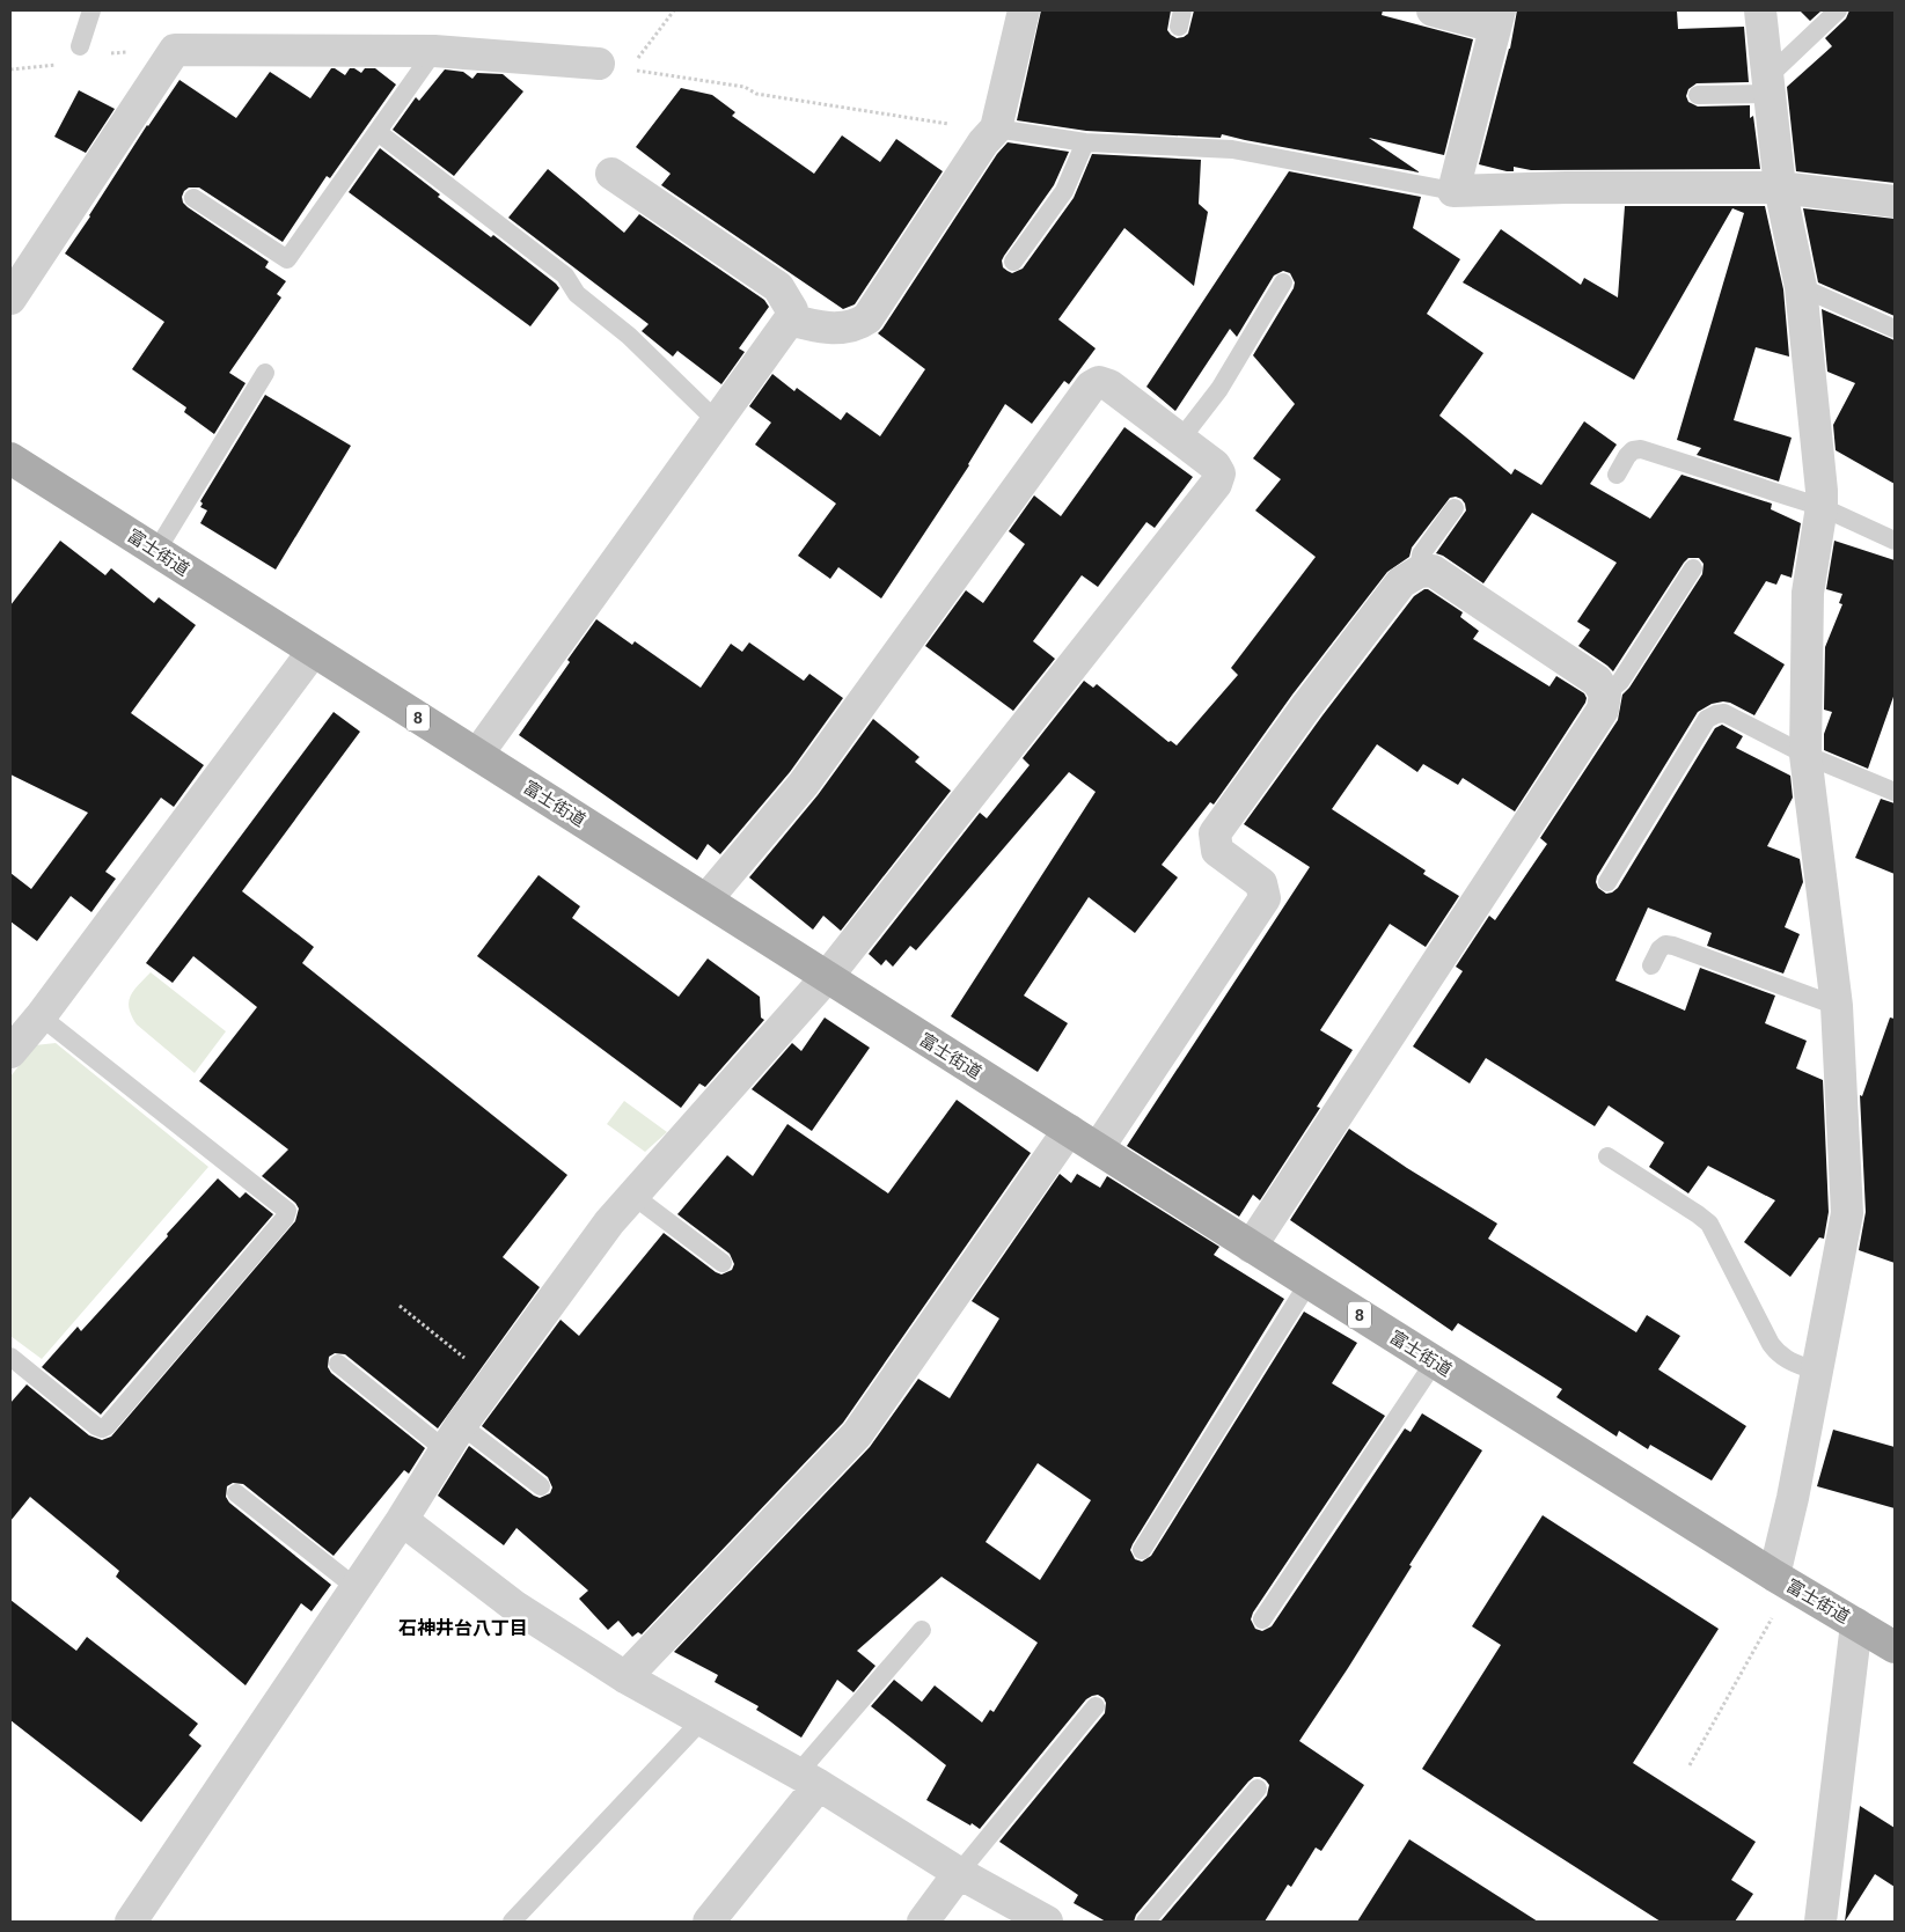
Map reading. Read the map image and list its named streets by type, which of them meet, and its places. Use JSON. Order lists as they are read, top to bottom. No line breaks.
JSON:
{"streets":{"main road":["富士街道","8"]},"districts":["石神井台八丁目"]}
